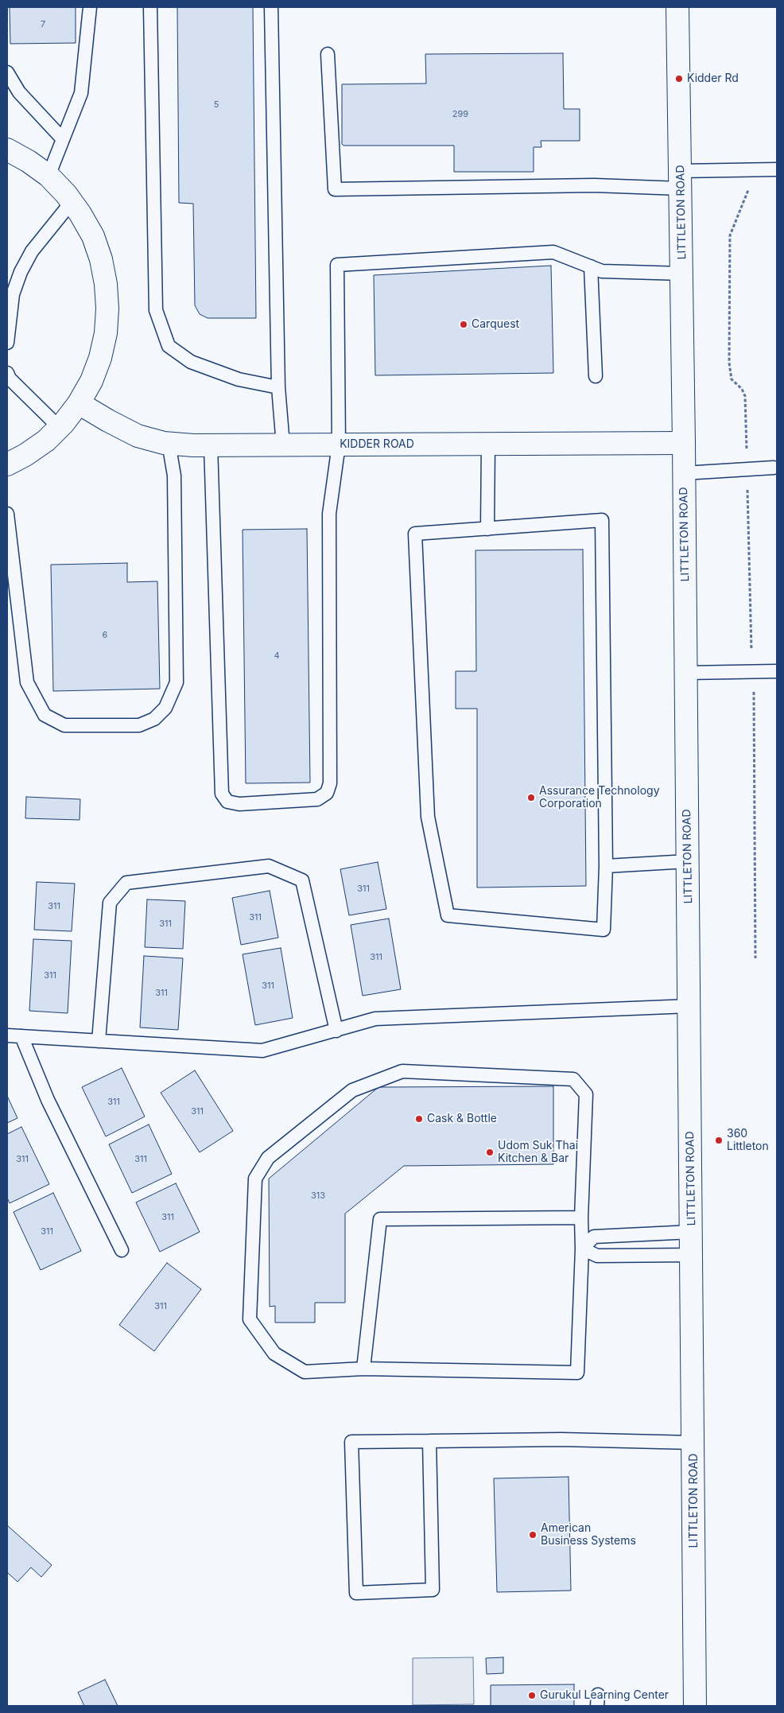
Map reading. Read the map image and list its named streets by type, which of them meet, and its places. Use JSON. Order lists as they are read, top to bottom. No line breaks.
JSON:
{"streets":{"main road":["LITTLETON ROAD","KIDDER ROAD"]},"crossings":[["LITTLETON ROAD","KIDDER ROAD"]],"places":["Kidder Rd","Carquest","Assurance Technology Corporation","Cask & Bottle","360 Littleton","Udom Suk Thai Kitchen & Bar","American Business Systems","Gurukul Learning Center"],"house_numbers":["7","5","299","6","4","311","311","311","311","311","311","311","311","311","311","311","311","313","311","311","311"]}
